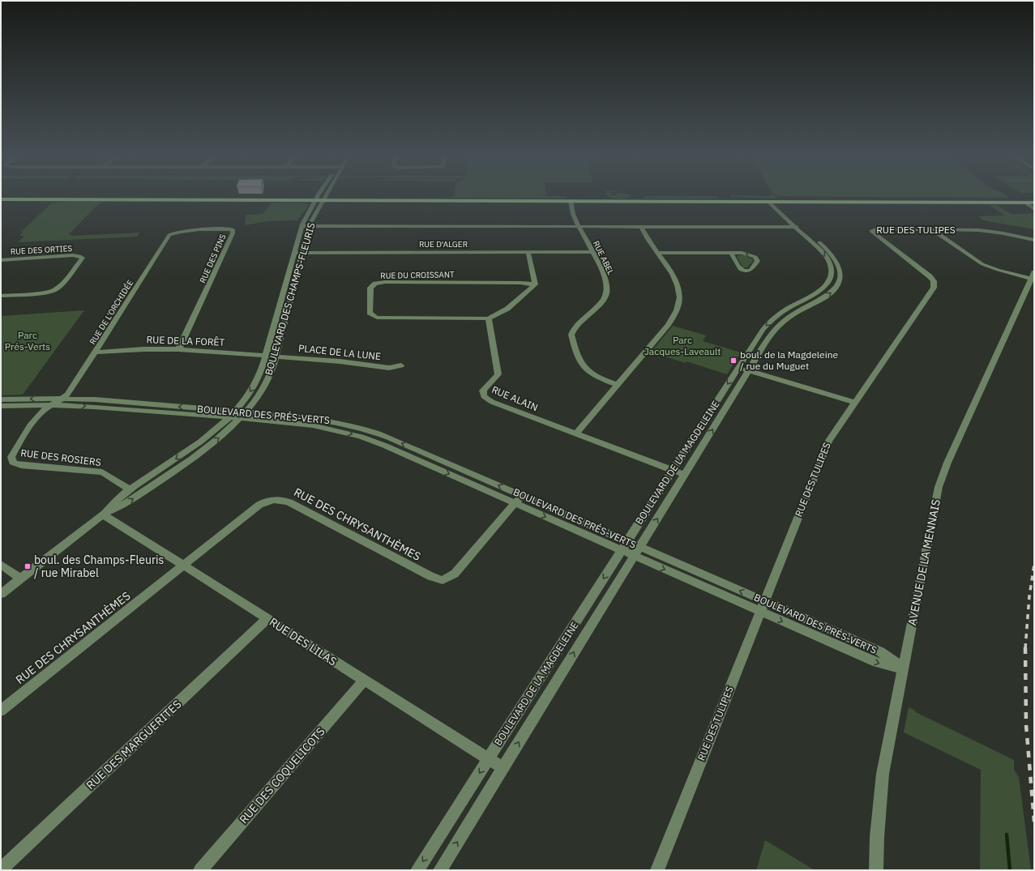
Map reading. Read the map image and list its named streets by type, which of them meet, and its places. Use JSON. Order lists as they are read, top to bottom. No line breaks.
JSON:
{"streets":{"street":["RUE DES TULIPES","RUE D'ALGER","RUE DES ORTIES","RUE ABEL","RUE DES PINS","RUE DU CROISSANT","BOULEVARD DES CHAMPS-FLEURIS","RUE DE L'ORCHIDÉE","RUE DE LA FORÊT","PLACE DE LA LUNE","RUE ALAIN","BOULEVARD DES PRÉS-VERTS","RUE DES ROSIERS","BOULEVARD DE LA MAGDELEINE","RUE DES CHRYSANTHÈMES","AVENUE DE LA MENNAIS","RUE DES LILAS","RUE DES MARGUERITES","RUE DES COQUELICOTS"]},"crossings":[["RUE DES TULIPES","BOULEVARD DES PRÉS-VERTS"],["RUE D'ALGER","RUE ABEL"],["RUE D'ALGER","BOULEVARD DES CHAMPS-FLEURIS"],["RUE DES PINS","RUE DE L'ORCHIDÉE"],["RUE DES PINS","RUE DE LA FORÊT"],["RUE DU CROISSANT","RUE ALAIN"],["BOULEVARD DES CHAMPS-FLEURIS","RUE DE LA FORÊT"],["BOULEVARD DES CHAMPS-FLEURIS","PLACE DE LA LUNE"],["BOULEVARD DES CHAMPS-FLEURIS","BOULEVARD DES PRÉS-VERTS"],["BOULEVARD DES CHAMPS-FLEURIS","RUE DES ROSIERS"],["BOULEVARD DES CHAMPS-FLEURIS","RUE DES LILAS"],["RUE DE L'ORCHIDÉE","RUE DE LA FORÊT"],["RUE DE L'ORCHIDÉE","BOULEVARD DES PRÉS-VERTS"],["RUE DE L'ORCHIDÉE","RUE DES ROSIERS"],["RUE DE LA FORÊT","PLACE DE LA LUNE"],["RUE ALAIN","BOULEVARD DE LA MAGDELEINE"],["BOULEVARD DES PRÉS-VERTS","RUE DES ROSIERS"],["BOULEVARD DES PRÉS-VERTS","BOULEVARD DE LA MAGDELEINE"],["BOULEVARD DES PRÉS-VERTS","RUE DES CHRYSANTHÈMES"],["BOULEVARD DES PRÉS-VERTS","AVENUE DE LA MENNAIS"],["BOULEVARD DE LA MAGDELEINE","RUE DES LILAS"],["RUE DES CHRYSANTHÈMES","RUE DES LILAS"],["RUE DES LILAS","RUE DES MARGUERITES"],["RUE DES LILAS","RUE DES COQUELICOTS"]],"parks":["Parc Prés-Verts","Parc Jacques-Laveault"],"places":{"transit":["boul. de la Magdeleine / rue du Muguet","boul. des Champs-Fleuris / rue Mirabel"]}}
